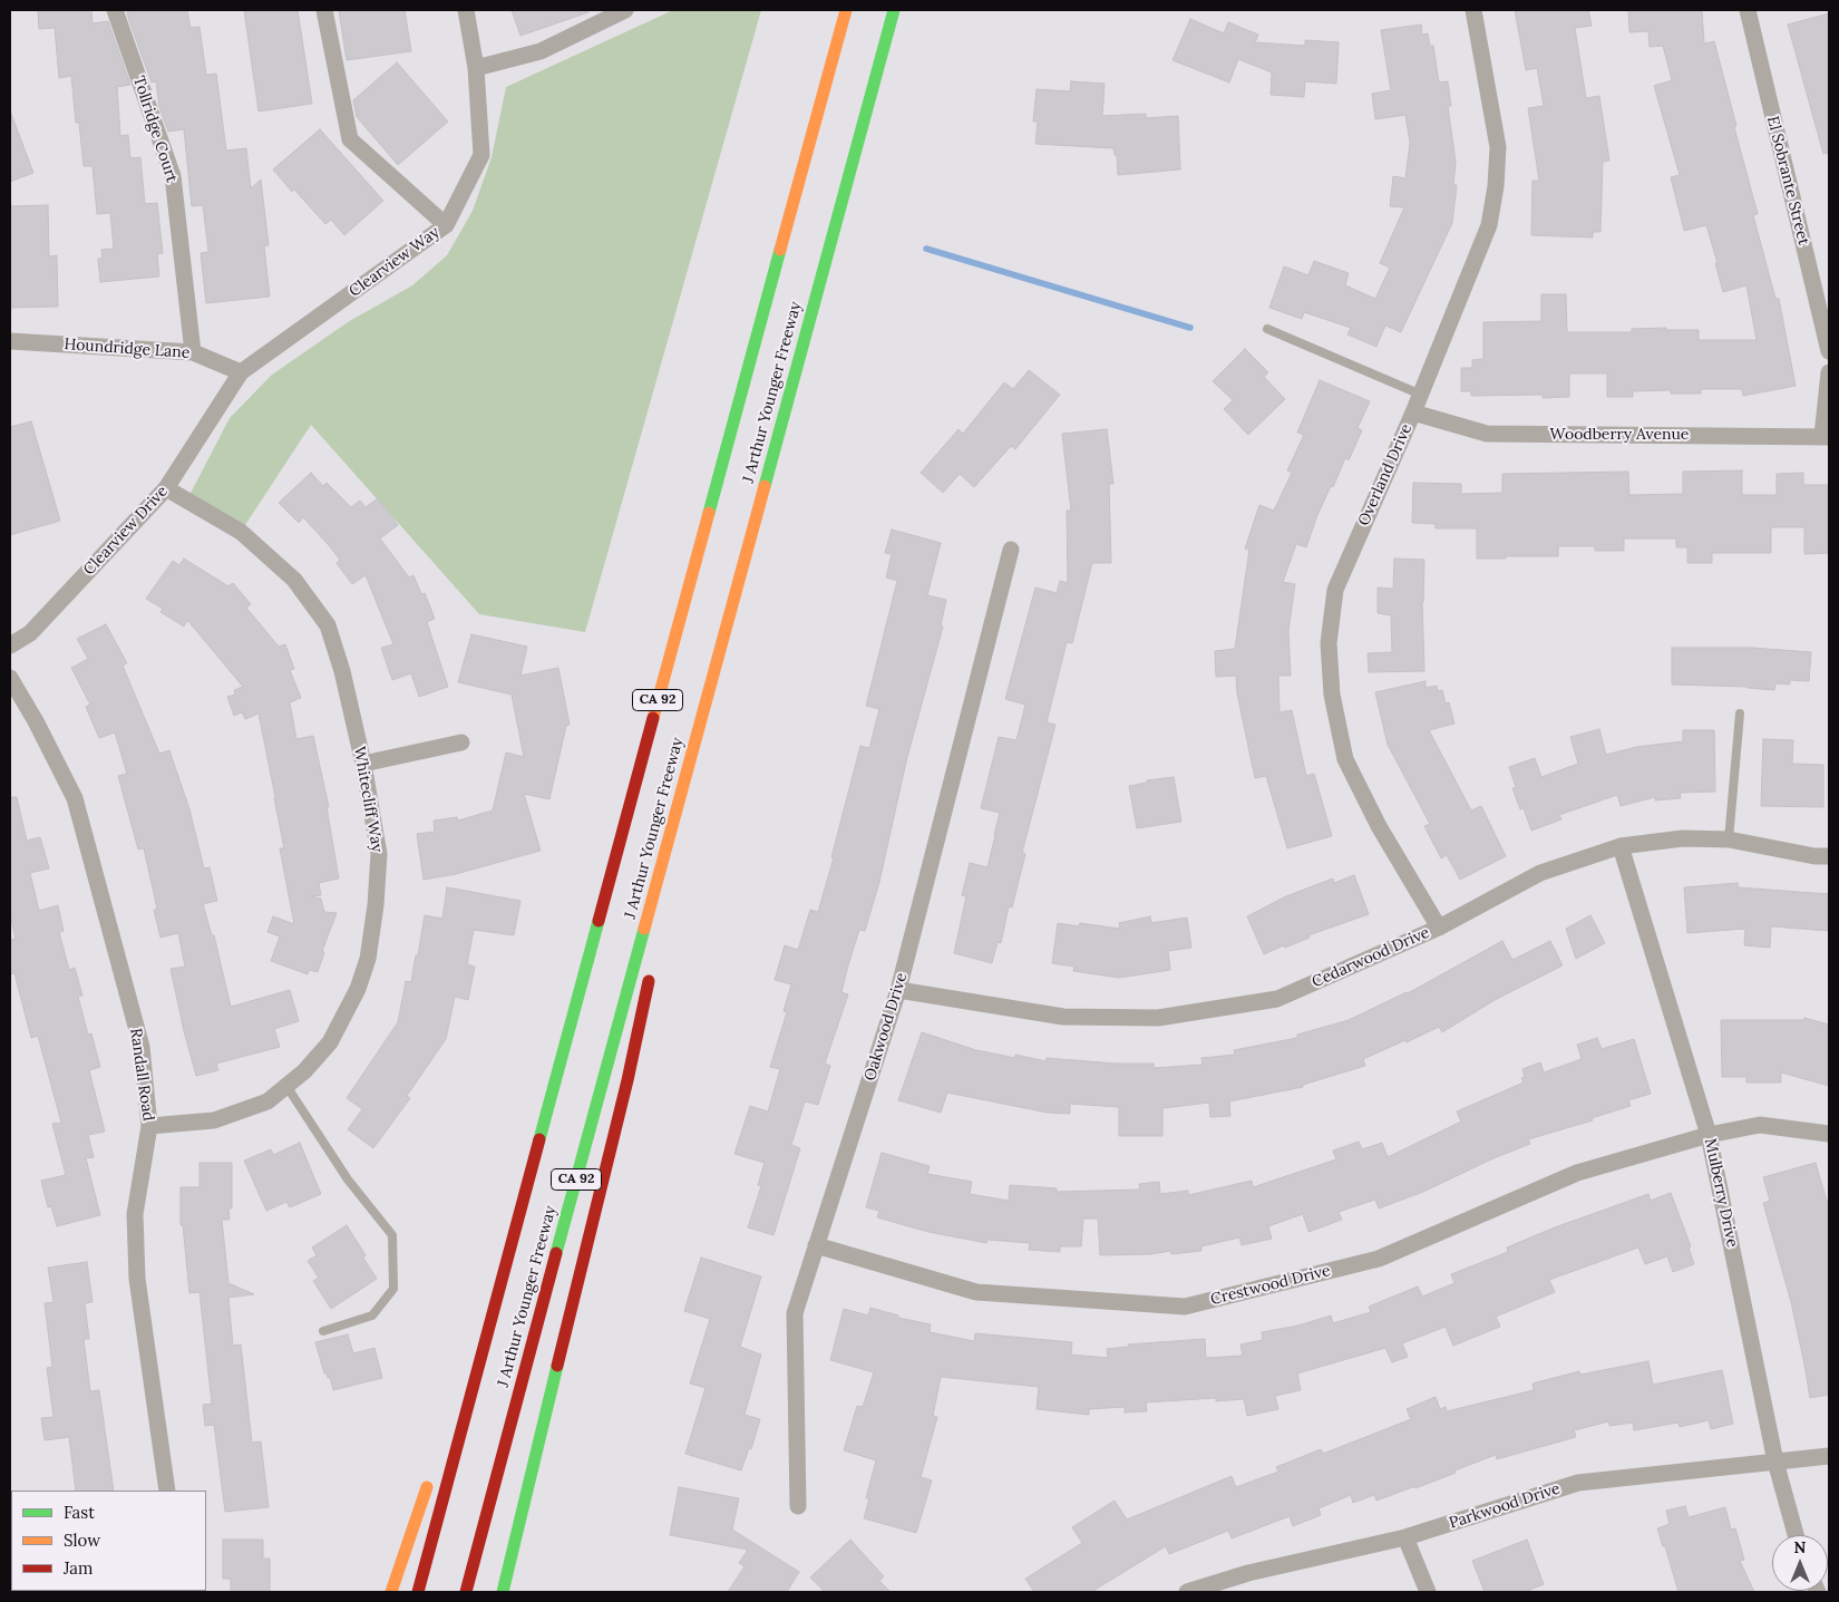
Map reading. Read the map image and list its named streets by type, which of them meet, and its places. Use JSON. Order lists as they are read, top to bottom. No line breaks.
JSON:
{"streets":{"highway":["J Arthur Younger Freeway","CA 92"],"street":["Tollridge Court","El Sobrante Street","Clearview Way","Houndridge Lane","Woodberry Avenue","Overland Drive","Clearview Drive","Whitecliff Way","Cedarwood Drive","Oakwood Drive","Randall Road","Mulberry Drive","Crestwood Drive","Parkwood Drive"]},"crossings":[["Tollridge Court","Houndridge Lane"],["Clearview Way","Houndridge Lane"],["Clearview Way","Clearview Drive"],["Houndridge Lane","Clearview Drive"],["Woodberry Avenue","Overland Drive"],["Overland Drive","Cedarwood Drive"],["Clearview Drive","Whitecliff Way"],["Whitecliff Way","Randall Road"],["Cedarwood Drive","Oakwood Drive"],["Cedarwood Drive","Mulberry Drive"],["Oakwood Drive","Crestwood Drive"],["Mulberry Drive","Crestwood Drive"],["Mulberry Drive","Parkwood Drive"]],"legend":["Fast","Slow","Jam"],"north":"top"}
